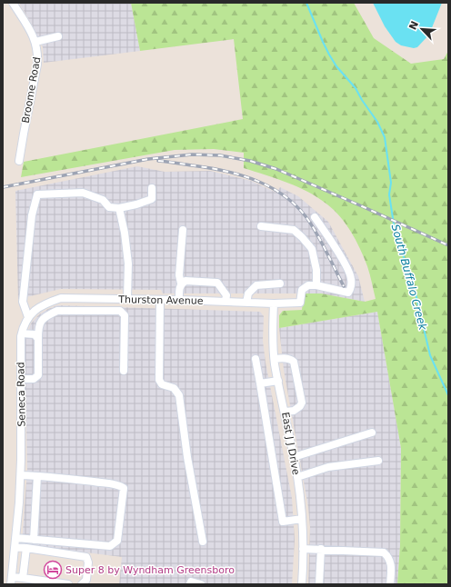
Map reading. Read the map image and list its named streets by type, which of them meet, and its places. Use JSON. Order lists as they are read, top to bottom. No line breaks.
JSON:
{"streets":{"street":["Broome Road","Thurston Avenue","Seneca Road","East J J Drive"]},"crossings":[["Thurston Avenue","Seneca Road"],["Thurston Avenue","East J J Drive"]],"water":["South Buffalo Creek"],"places":{"hotel":["Super 8 by Wyndham Greensboro"]},"north":"top left"}
